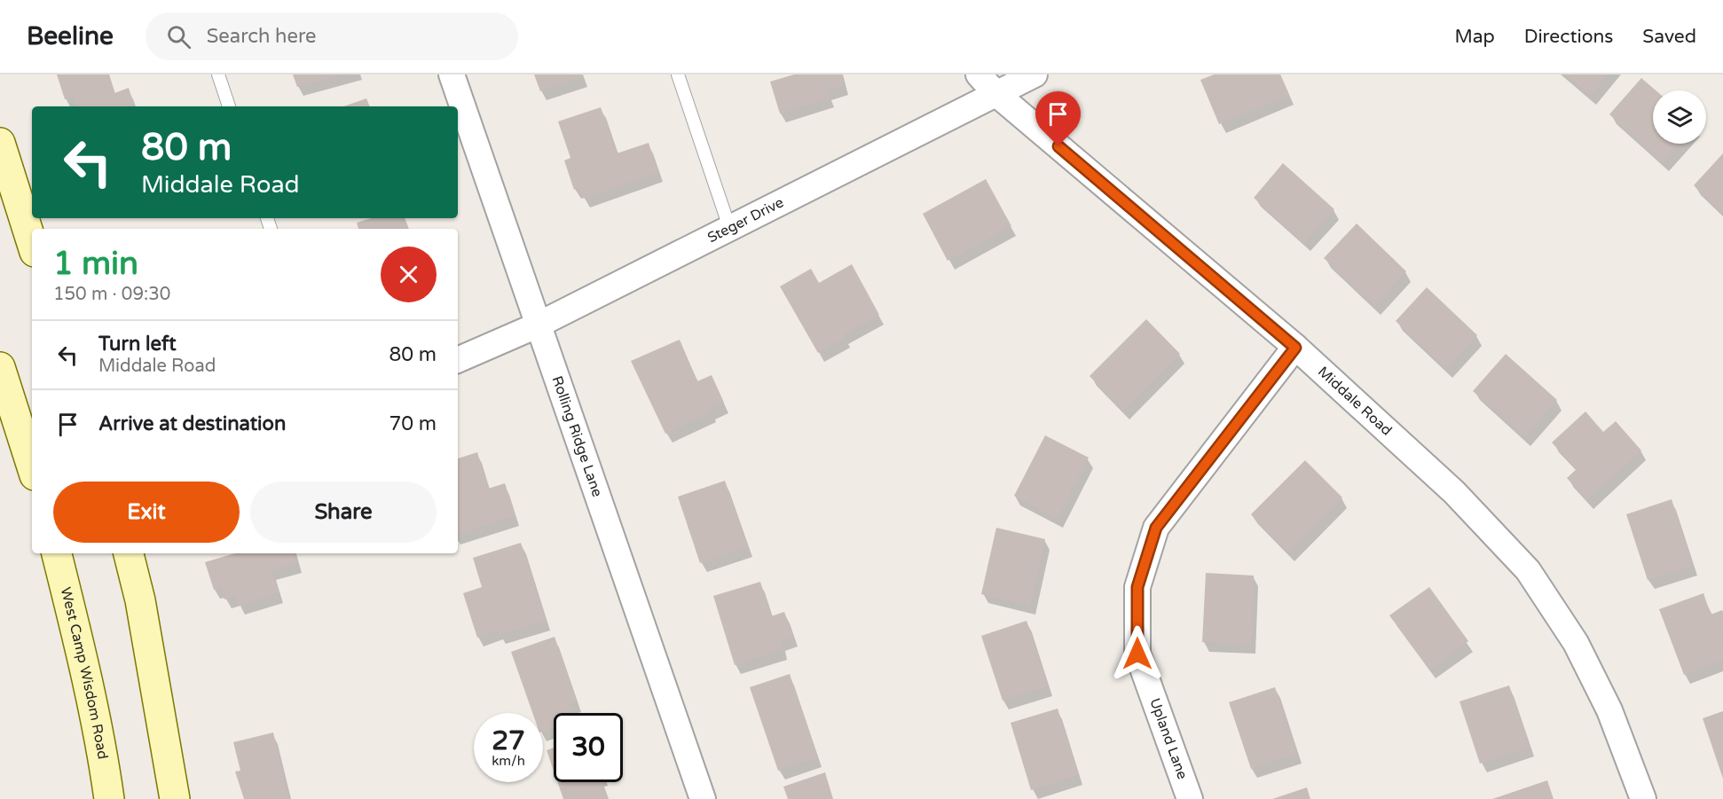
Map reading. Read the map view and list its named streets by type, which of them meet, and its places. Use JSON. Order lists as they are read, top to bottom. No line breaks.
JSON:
{"streets":{"main road":["West Camp Wisdom Road"],"street":["Steger Drive","Middale Road","Rolling Ridge Lane","Upland Lane"]},"crossings":[["Steger Drive","Middale Road"],["Steger Drive","Rolling Ridge Lane"],["Middale Road","Upland Lane"]],"page":{"header":"Beeline","search":"Search here","nav":["Map","Directions","Saved"],"turn":["80 m","Middale Road"],"heading":["1 min","150 m · 09:30"],"list":[{"name":"Turn left","note":"Middale Road","value":"80 m"},{"name":"Arrive at destination","value":"70 m"}],"buttons":["Exit","Share"],"speed":"27 km/h","limit":"30"}}
